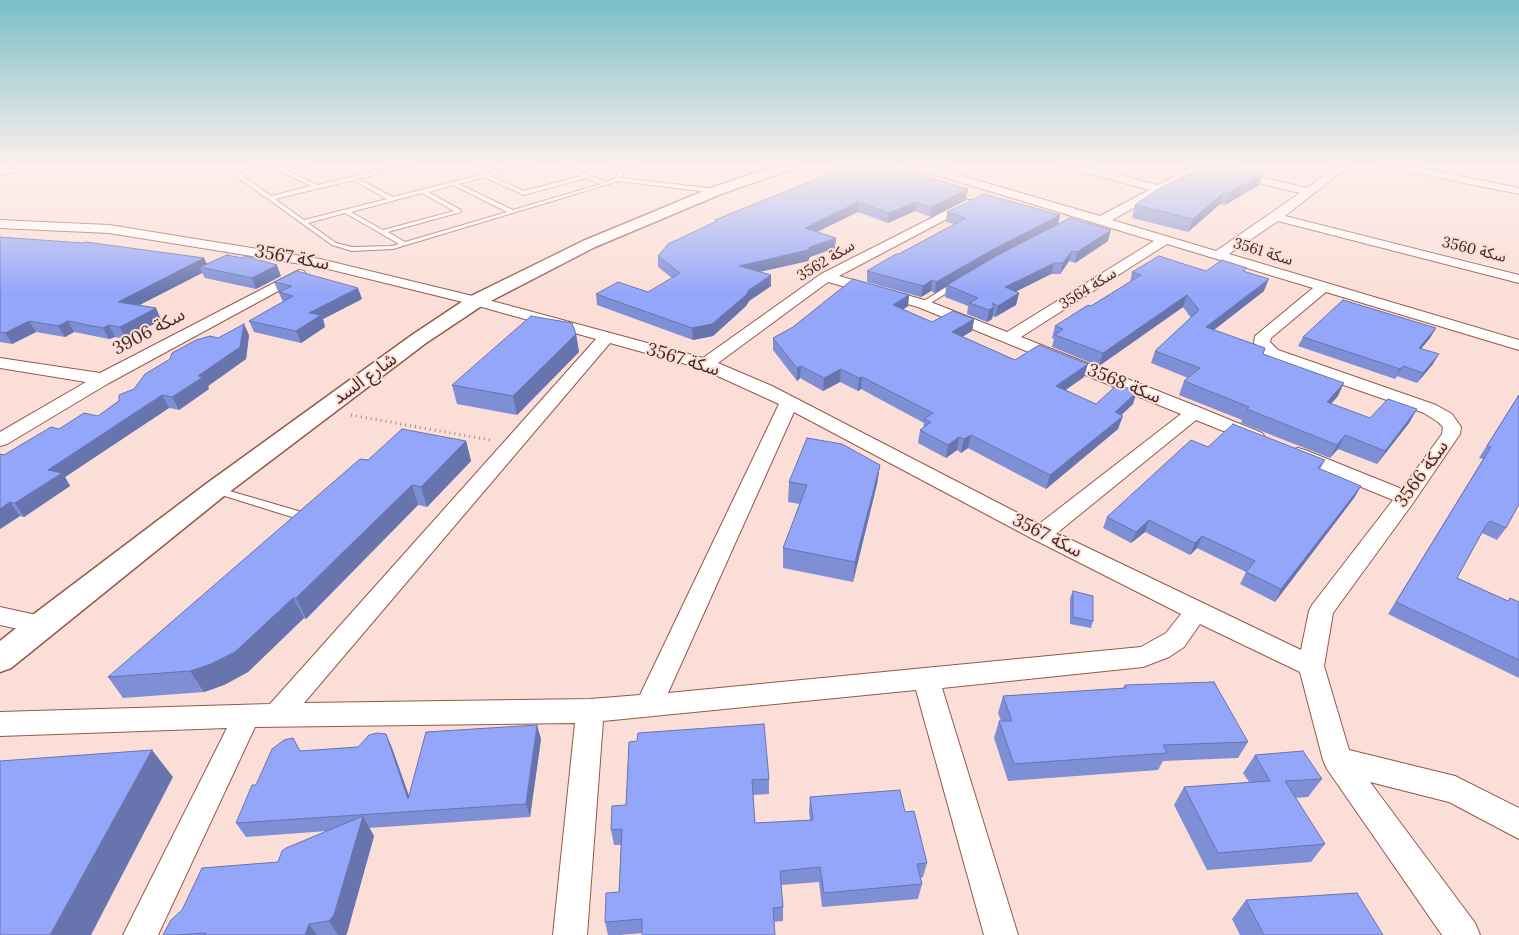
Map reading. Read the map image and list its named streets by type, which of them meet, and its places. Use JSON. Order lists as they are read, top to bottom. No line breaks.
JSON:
{"streets":{"street":["سكة 3560","سكة 3561","سكة 3567","سكة 3562","سكة 3564","سكة 3906","شارع السد","سكة 3568","سكة 3566"]},"crossings":[["سكة 3561","سكة 3564"],["سكة 3561","سكة 3566"],["سكة 3567","سكة 3562"],["سكة 3567","سكة 3906"],["سكة 3567","شارع السد"],["سكة 3567","سكة 3566"],["سكة 3562","سكة 3568"],["سكة 3564","سكة 3568"]]}
